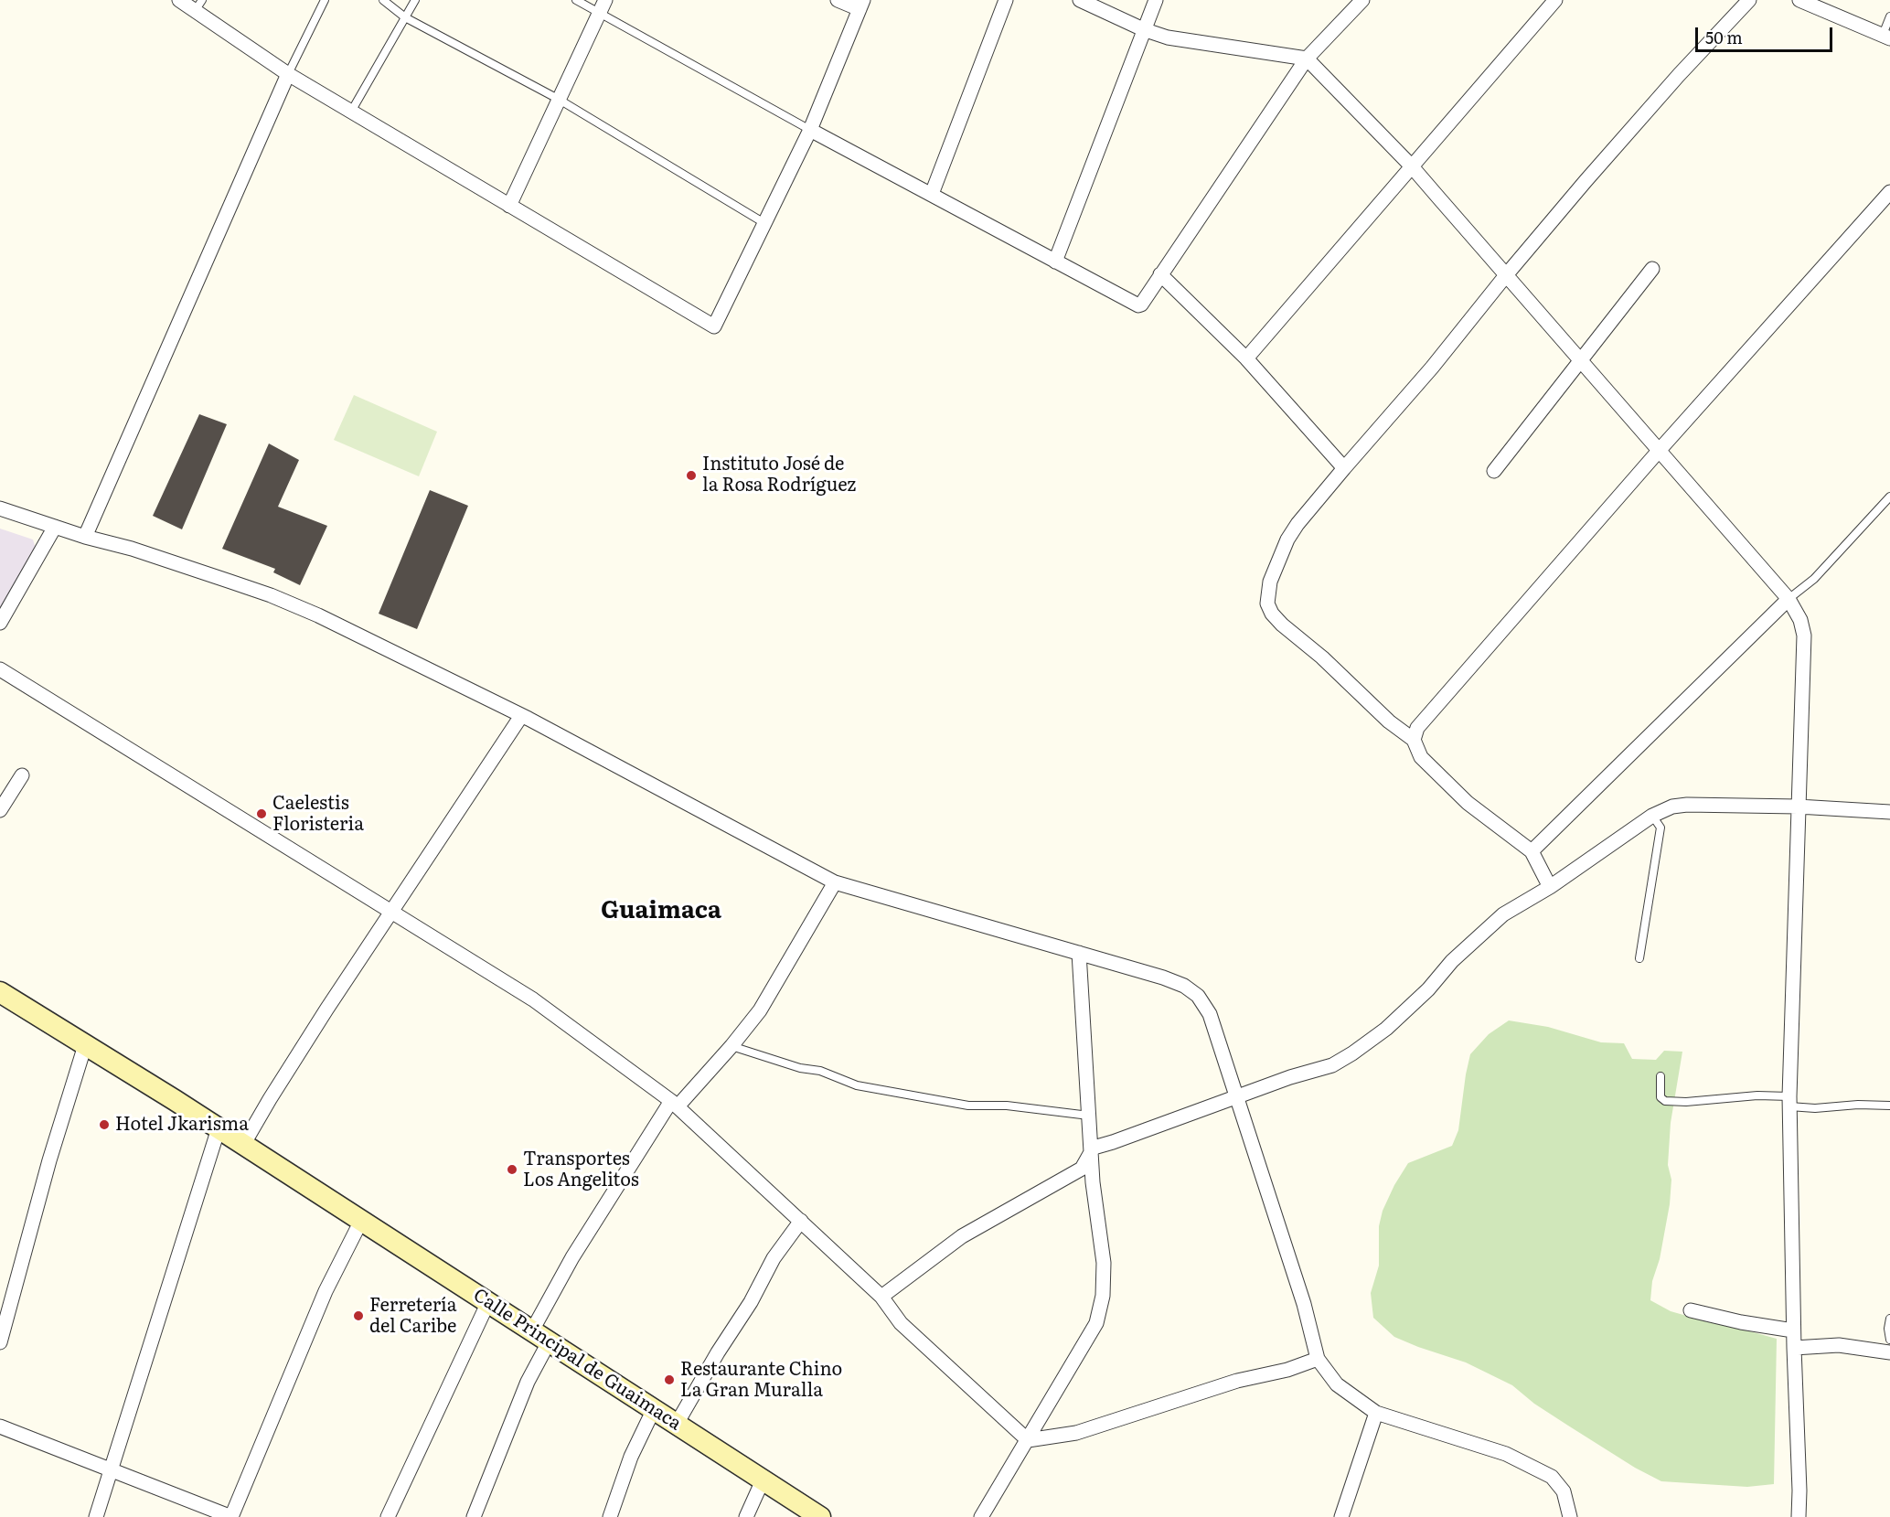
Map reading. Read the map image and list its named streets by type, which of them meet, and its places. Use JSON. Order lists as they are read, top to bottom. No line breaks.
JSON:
{"streets":{"main road":["Calle Principal de Guaimaca"]},"districts":["Guaimaca"],"places":["Instituto José de la Rosa Rodríguez","Caelestis Floristeria","Hotel Jkarisma","Transportes Los Angelitos","Ferretería del Caribe","Restaurante Chino La Gran Muralla"],"scale_bar":"50 m"}
